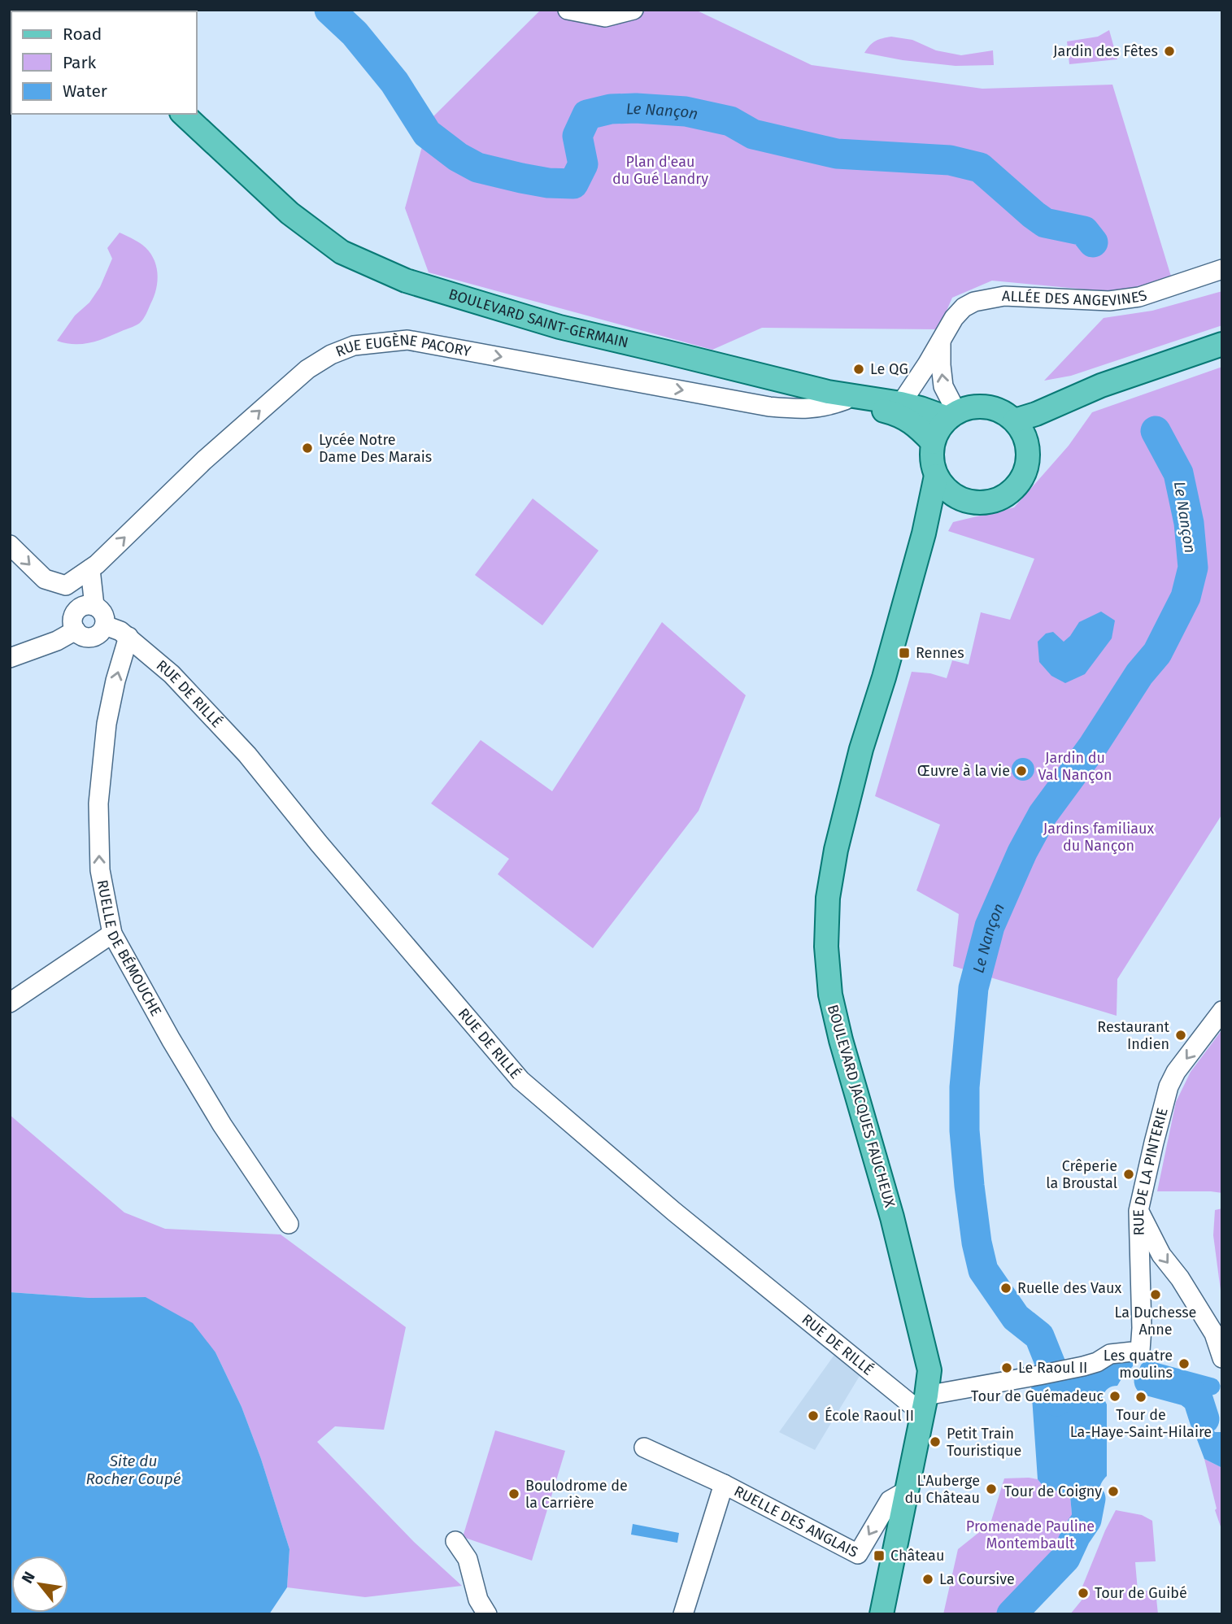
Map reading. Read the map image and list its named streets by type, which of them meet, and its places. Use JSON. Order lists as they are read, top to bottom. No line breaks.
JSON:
{"streets":{"main road":["BOULEVARD SAINT-GERMAIN","BOULEVARD JACQUES FAUCHEUX"],"street":["ALLÉE DES ANGEVINES","RUE EUGÈNE PACORY","RUE DE RILLÉ","RUELLE DE BÉMOUCHE","RUE DE LA PINTERIE","RUELLE DES ANGLAIS"]},"crossings":[["ALLÉE DES ANGEVINES","BOULEVARD SAINT-GERMAIN"],["ALLÉE DES ANGEVINES","BOULEVARD JACQUES FAUCHEUX"],["BOULEVARD SAINT-GERMAIN","RUE EUGÈNE PACORY"],["BOULEVARD SAINT-GERMAIN","BOULEVARD JACQUES FAUCHEUX"],["RUE DE RILLÉ","RUELLE DE BÉMOUCHE"],["RUE DE RILLÉ","BOULEVARD JACQUES FAUCHEUX"],["RUE DE RILLÉ","RUE DE LA PINTERIE"],["BOULEVARD JACQUES FAUCHEUX","RUE DE LA PINTERIE"],["BOULEVARD JACQUES FAUCHEUX","RUELLE DES ANGLAIS"]],"one_way":["RUE EUGÈNE PACORY","RUELLE DE BÉMOUCHE","RUE DE LA PINTERIE"],"water":["Le Nançon","Site du Rocher Coupé"],"parks":["Plan d'eau du Gué Landry","Jardin du Val Nançon","Jardins familiaux du Nançon","Promenade Pauline Montembault"],"places":{"other":["Jardin des Fêtes","Le QG","Lycée Notre Dame Des Marais","Œuvre à la vie","Restaurant Indien","Crêperie la Broustal","Ruelle des Vaux","La Duchesse Anne","Les quatre moulins","Le Raoul II","Tour de Guémadeuc","Tour de La-Haye-Saint-Hilaire","École Raoul II","Petit Train Touristique","L'Auberge du Château","Tour de Coigny","Boulodrome de la Carrière","La Coursive","Tour de Guibé"],"transit":["Rennes","Château"]},"legend":["Road","Park","Water"],"north":"top left"}
